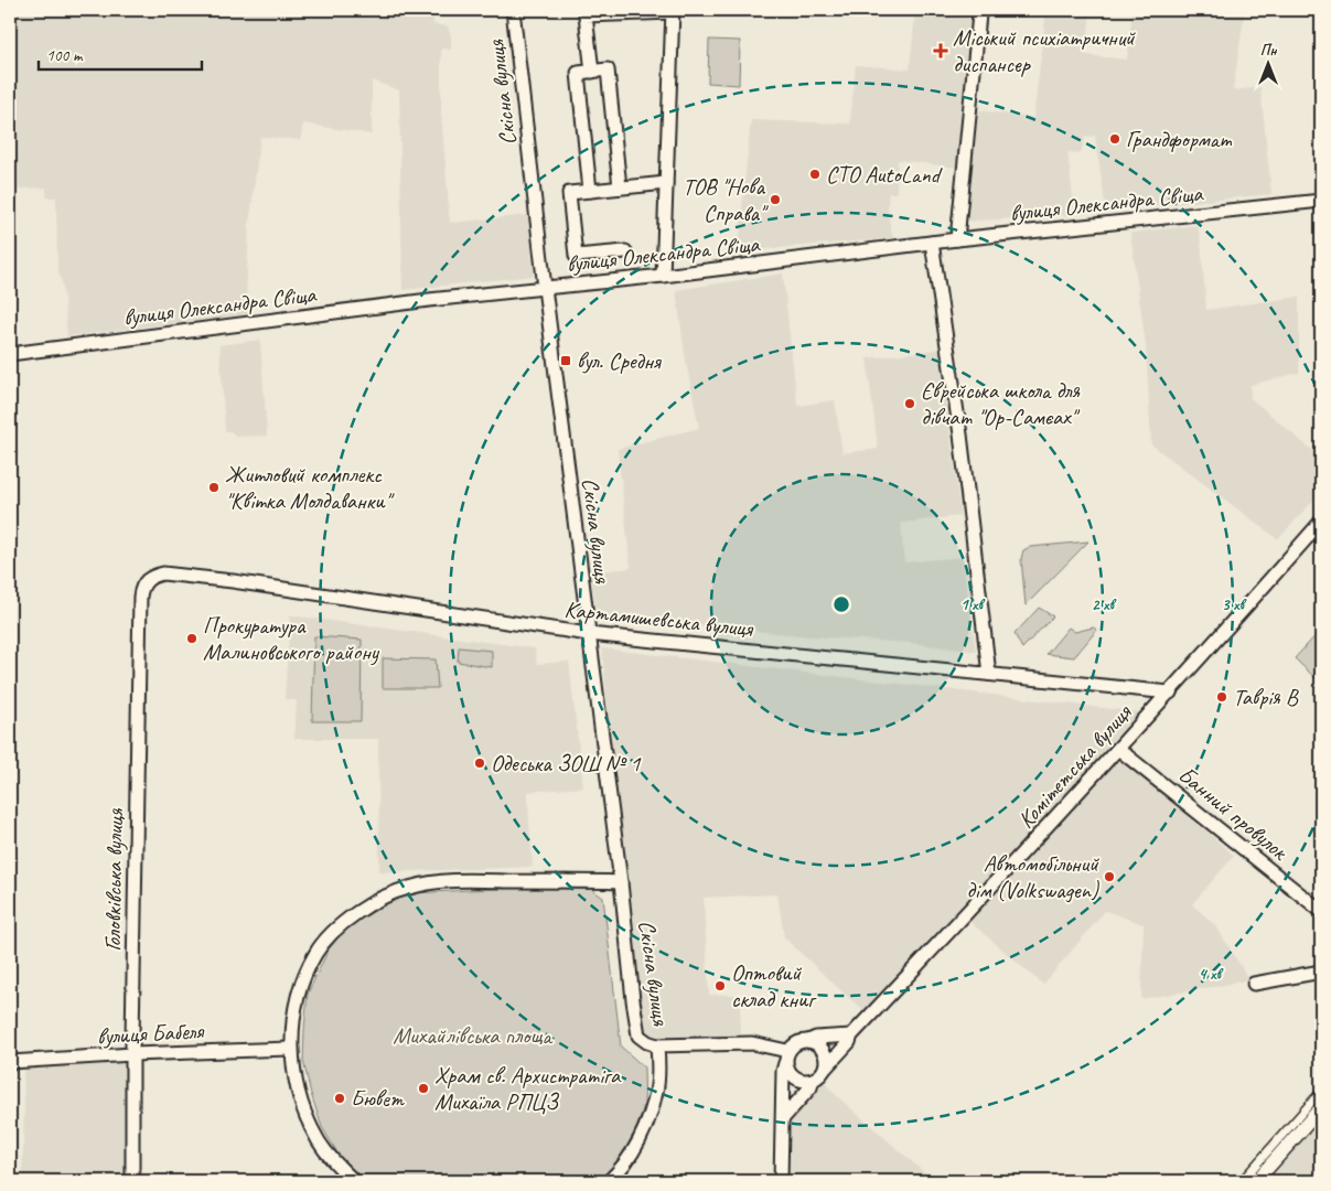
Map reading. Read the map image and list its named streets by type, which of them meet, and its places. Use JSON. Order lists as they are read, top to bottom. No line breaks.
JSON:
{"streets":{"street":["Cкісна вулиця","вулиця Олександра Свіща","Картамишевська вулиця","Комітетська вулиця","Банний провулок","Головківська вулиця","вулиця Бабеля"]},"crossings":[["Cкісна вулиця","вулиця Олександра Свіща"],["Cкісна вулиця","Картамишевська вулиця"],["Картамишевська вулиця","Комітетська вулиця"],["Картамишевська вулиця","Головківська вулиця"],["Комітетська вулиця","Банний провулок"],["Головківська вулиця","вулиця Бабеля"]],"parks":["Михайлівська площа"],"places":{"health":["Міський психіатричний диспансер"],"other":["Грандформат","СТО AutoLand","ТОВ \"Нова Справа\"","Єврейська школа для дівчат \"Ор-Самєах\"","Житловий комплекс \"Квітка Молдаванки\"","Прокуратура Малиновського району","Таврія В","Одеська ЗОШ № 1","Автомобільний дім (Volkswagen)","Оптовий склад книг","Храм св. Архистратіга Михаїла РПЦЗ","Бювет"],"transit":["вул. Средня"]},"scale_bar":"100 m","north":"top","rings":["1 хв","2 хв","3 хв","4 хв"]}
